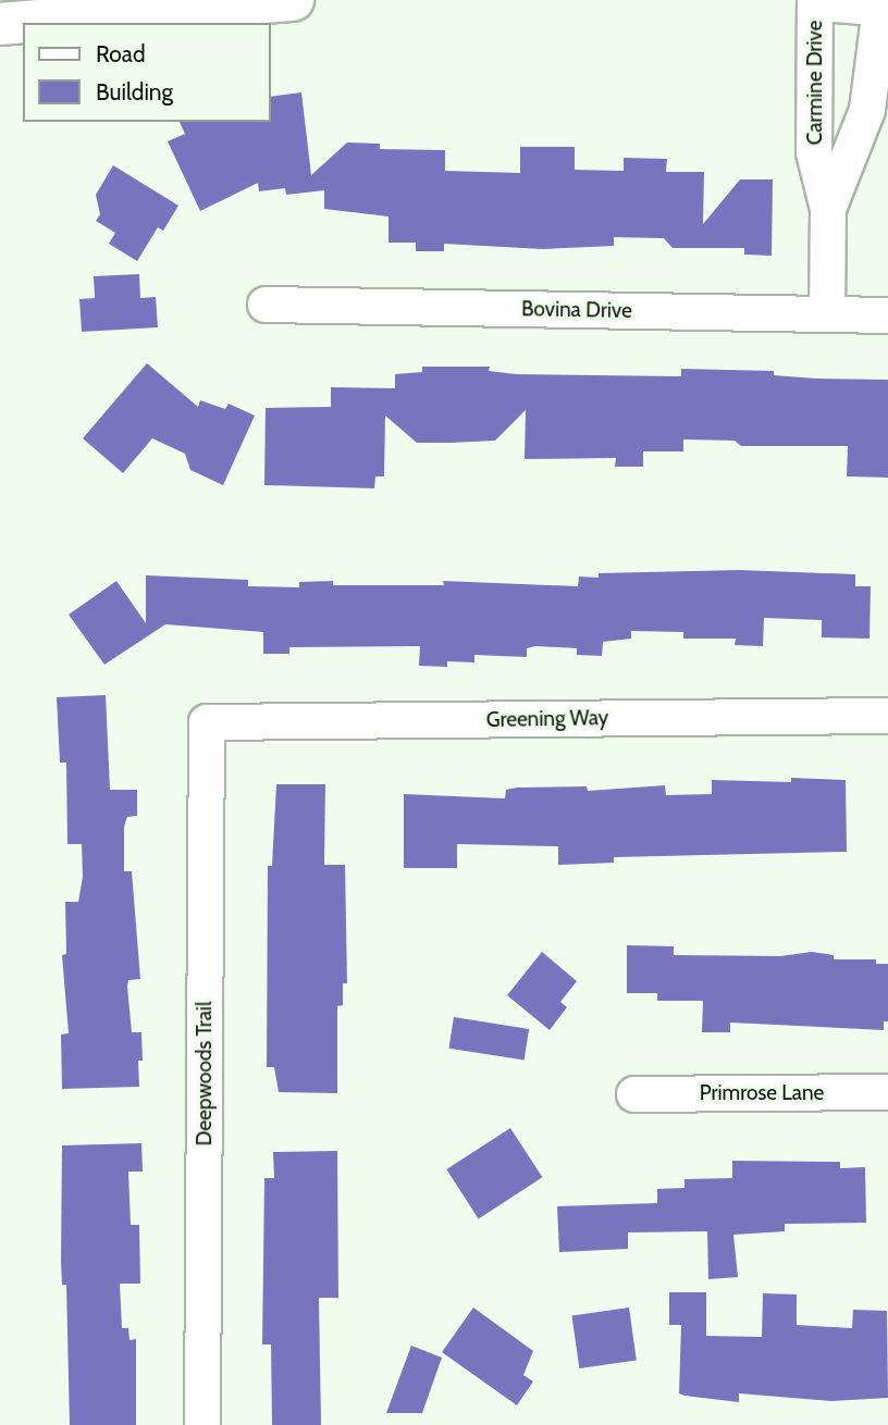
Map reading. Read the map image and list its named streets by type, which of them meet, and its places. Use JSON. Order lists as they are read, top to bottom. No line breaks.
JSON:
{"streets":{"street":["Carmine Drive","Bovina Drive","Greening Way","Deepwoods Trail","Primrose Lane"]},"crossings":[["Carmine Drive","Bovina Drive"],["Greening Way","Deepwoods Trail"]],"legend":["Road","Building"]}
